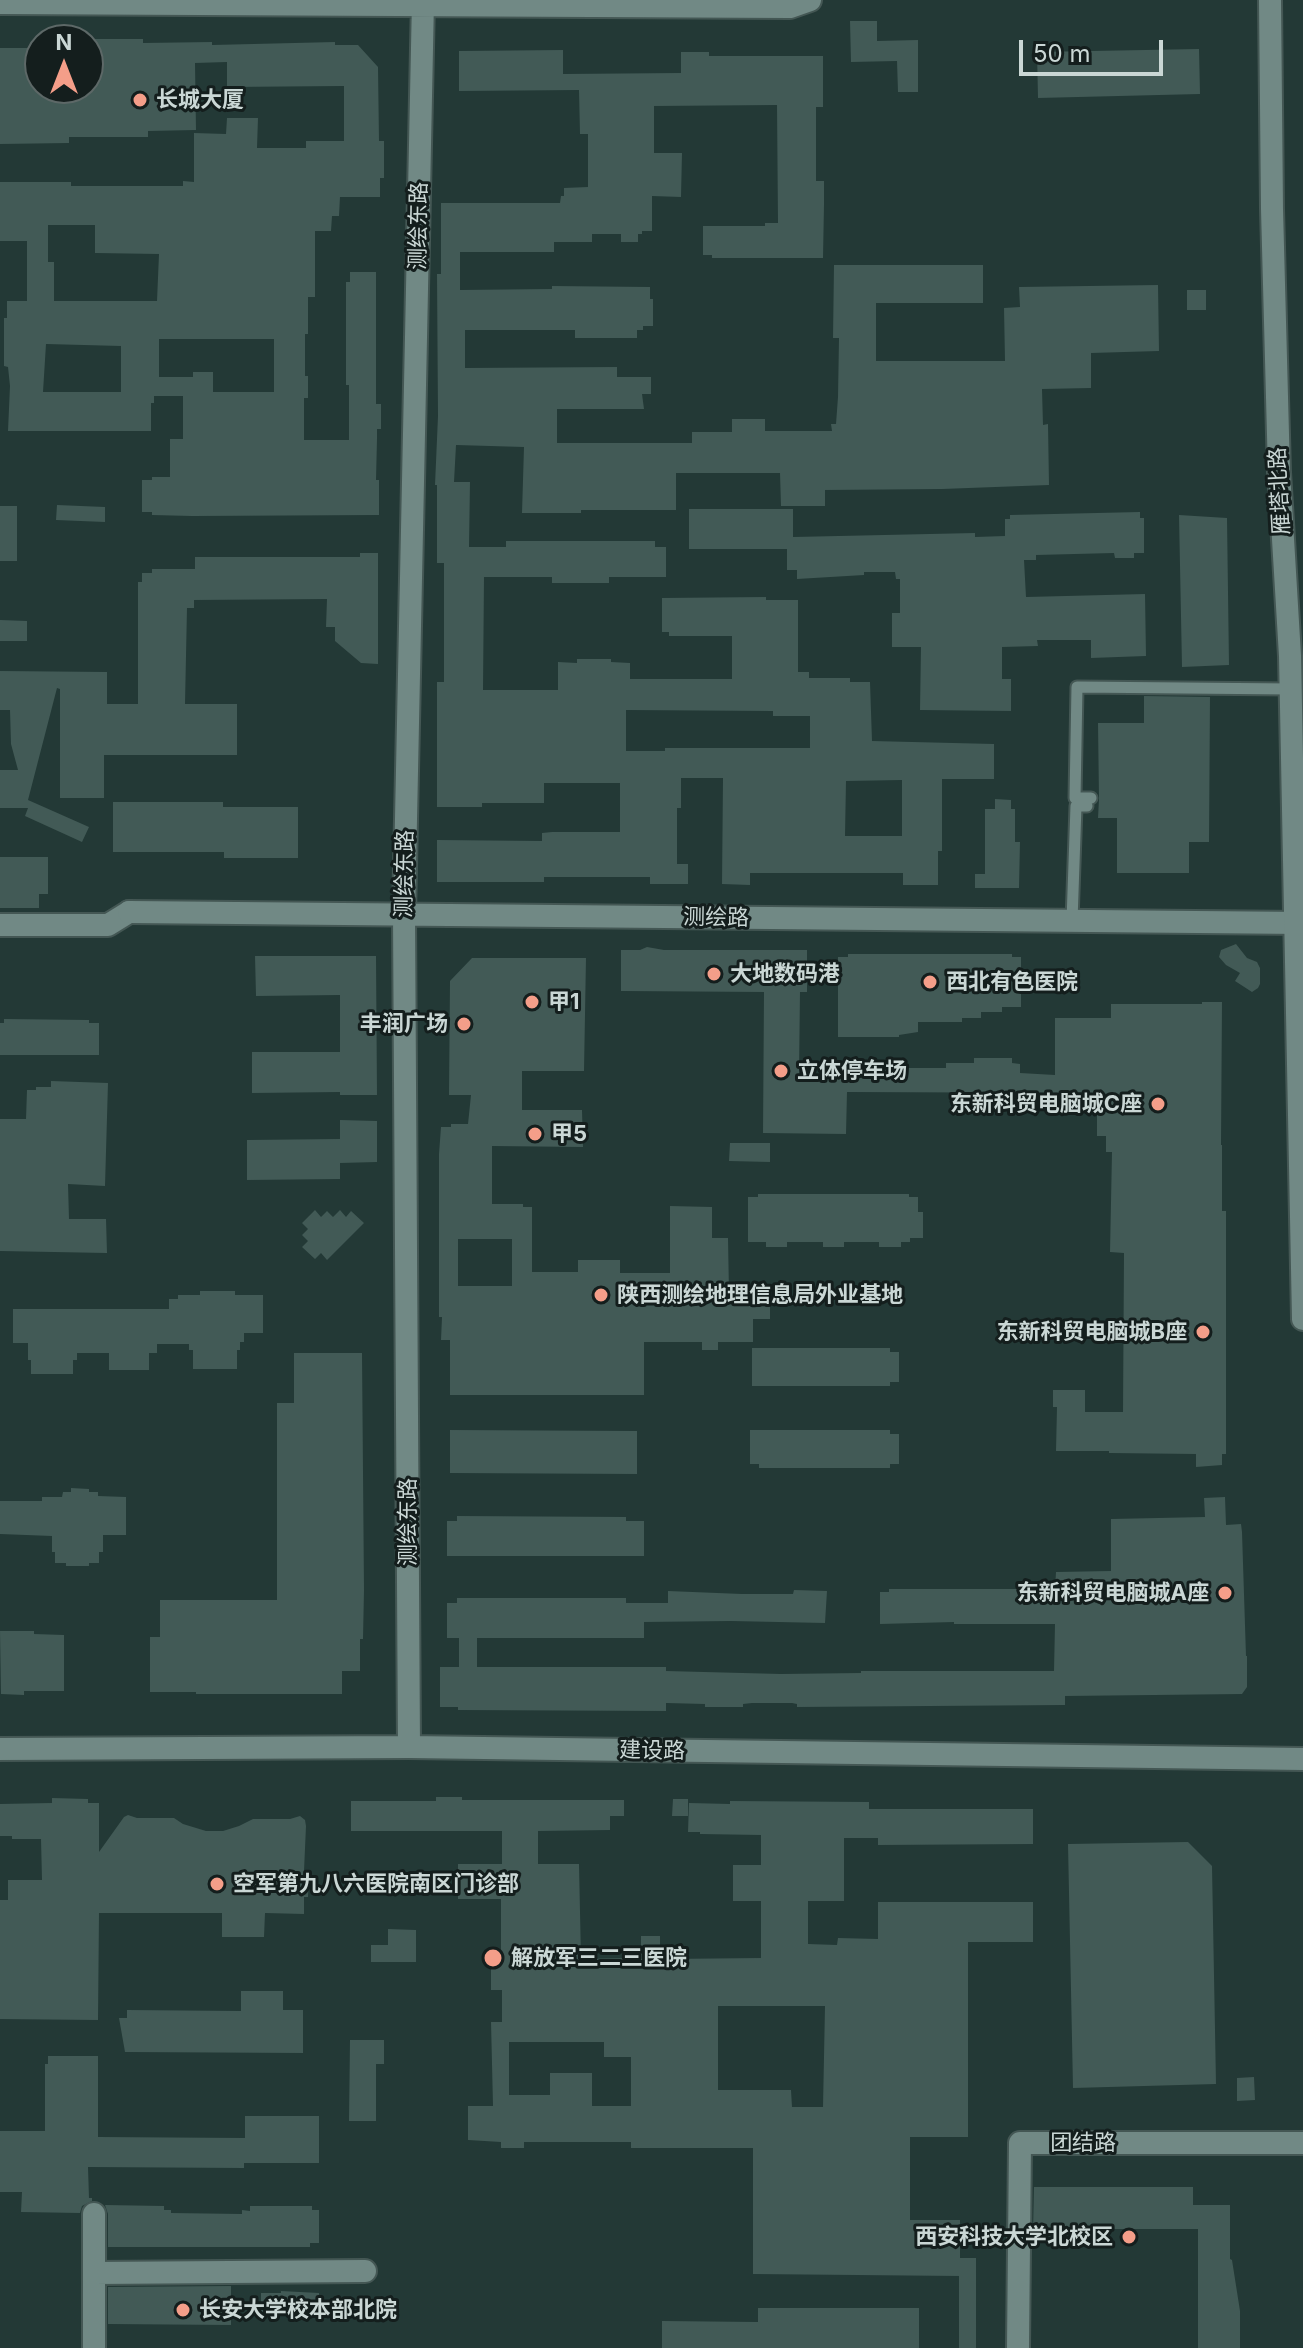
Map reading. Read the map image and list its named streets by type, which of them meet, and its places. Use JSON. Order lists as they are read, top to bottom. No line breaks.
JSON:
{"streets":{"street":["测绘东路","雁塔北路","测绘路","建设路","团结路"]},"crossings":[["测绘东路","测绘路"],["测绘东路","建设路"],["雁塔北路","测绘路"]],"places":["长城大厦","大地数码港","西北有色医院","甲1","丰润广场","立体停车场","东新科贸电脑城C座","甲5","陕西测绘地理信息局外业基地","东新科贸电脑城B座","东新科贸电脑城A座","空军第九八六医院南区门诊部","解放军三二三医院","西安科技大学北校区","长安大学校本部北院"],"scale_bar":"50 m","north":"top"}
